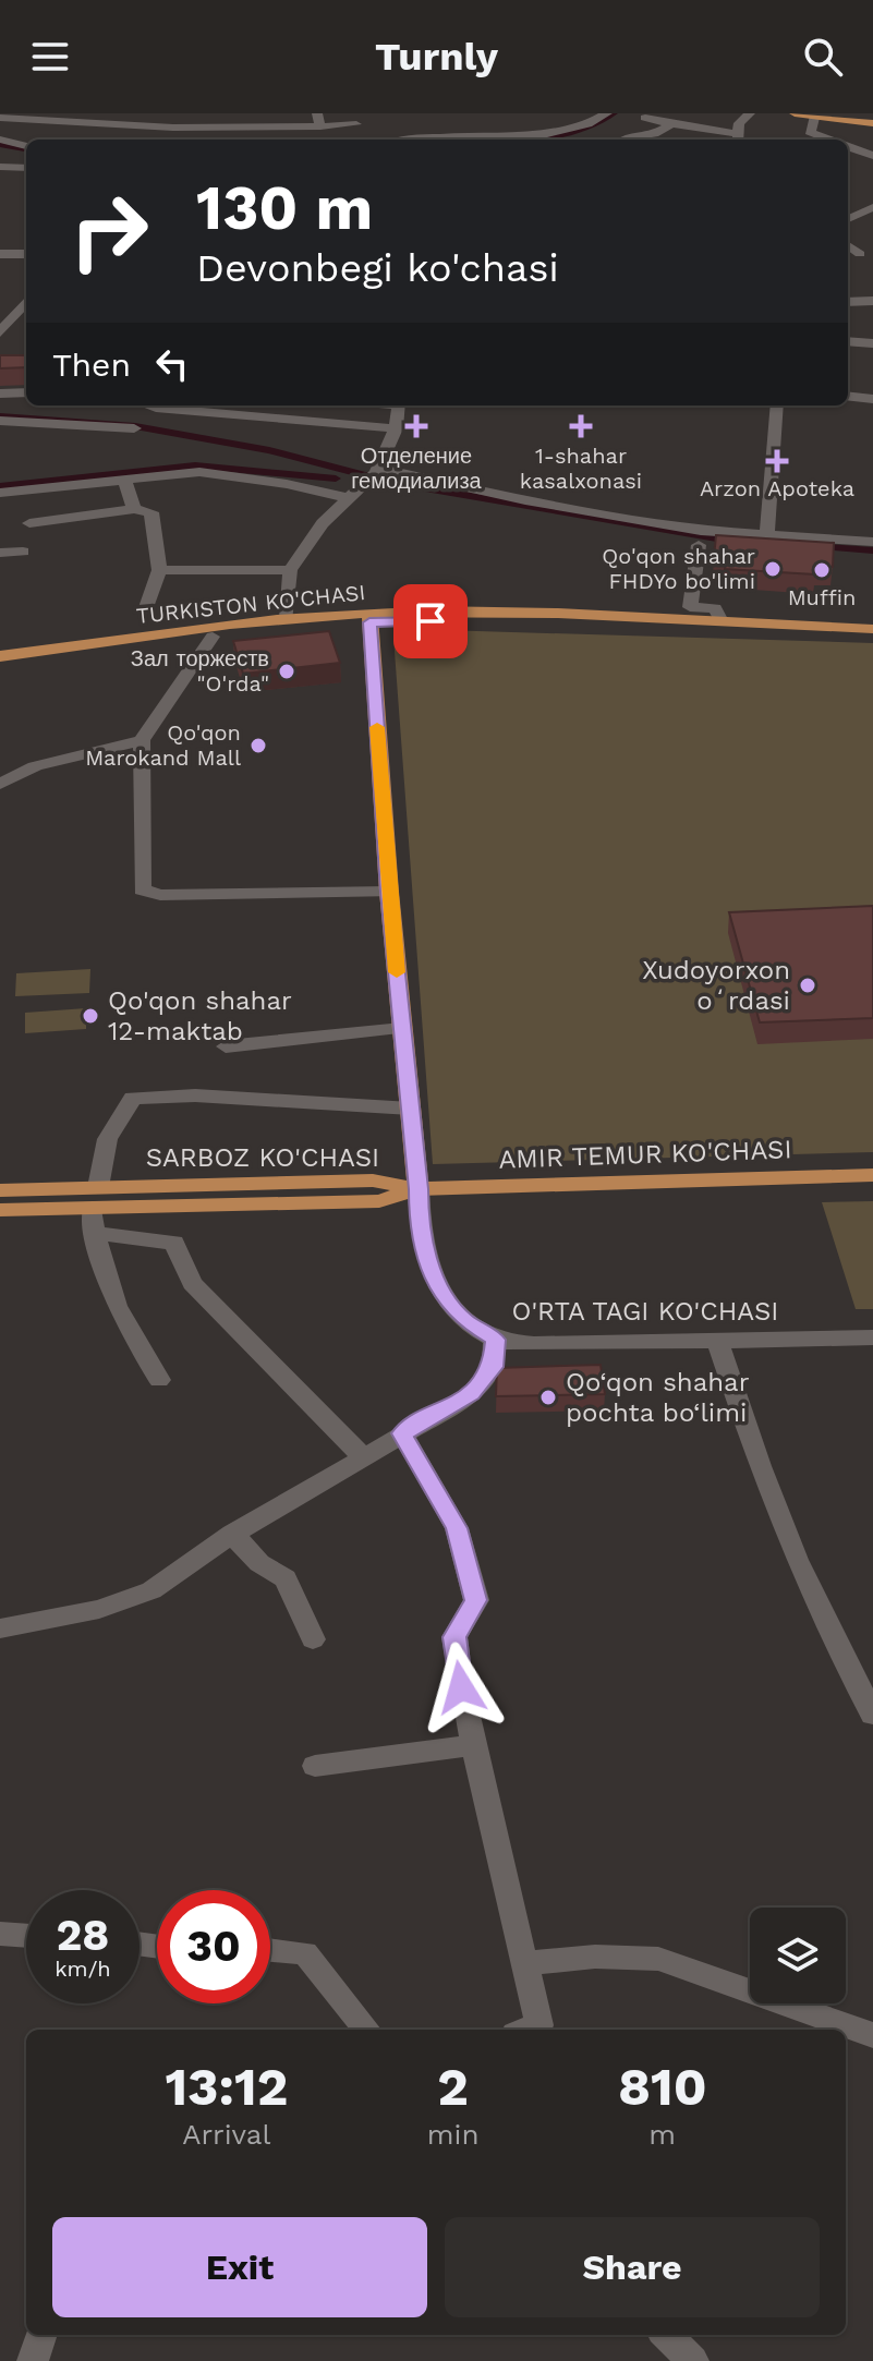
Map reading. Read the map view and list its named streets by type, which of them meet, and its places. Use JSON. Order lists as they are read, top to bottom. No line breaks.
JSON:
{"streets":{"main road":["TURKISTON KO'CHASI","AMIR TEMUR KO'CHASI","SARBOZ KO'CHASI","O'RTA TAGI KO'CHASI"]},"crossings":[["TURKISTON KO'CHASI","O'RTA TAGI KO'CHASI"],["AMIR TEMUR KO'CHASI","SARBOZ KO'CHASI"],["AMIR TEMUR KO'CHASI","O'RTA TAGI KO'CHASI"],["SARBOZ KO'CHASI","O'RTA TAGI KO'CHASI"]],"places":{"health":["Отделение гемодиализа","1-shahar kasalxonasi","Arzon Apoteka"],"other":["Qo'qon shahar FHDYo bo'limi","Muffin","Зал торжеств \"O'rda\"","Qo'qon Marokand Mall","Xudoyorxon oʻrdasi","Qo'qon shahar 12-maktab","Qo‘qon shahar pochta bo‘limi"]},"page":{"header":"Turnly","turn":["130 m","Devonbegi ko'chasi"],"then":"Then","speed":"28 km/h","limit":"30","eta":["13:12","Arrival","2","min","810","m"],"buttons":["Exit","Share"]}}
